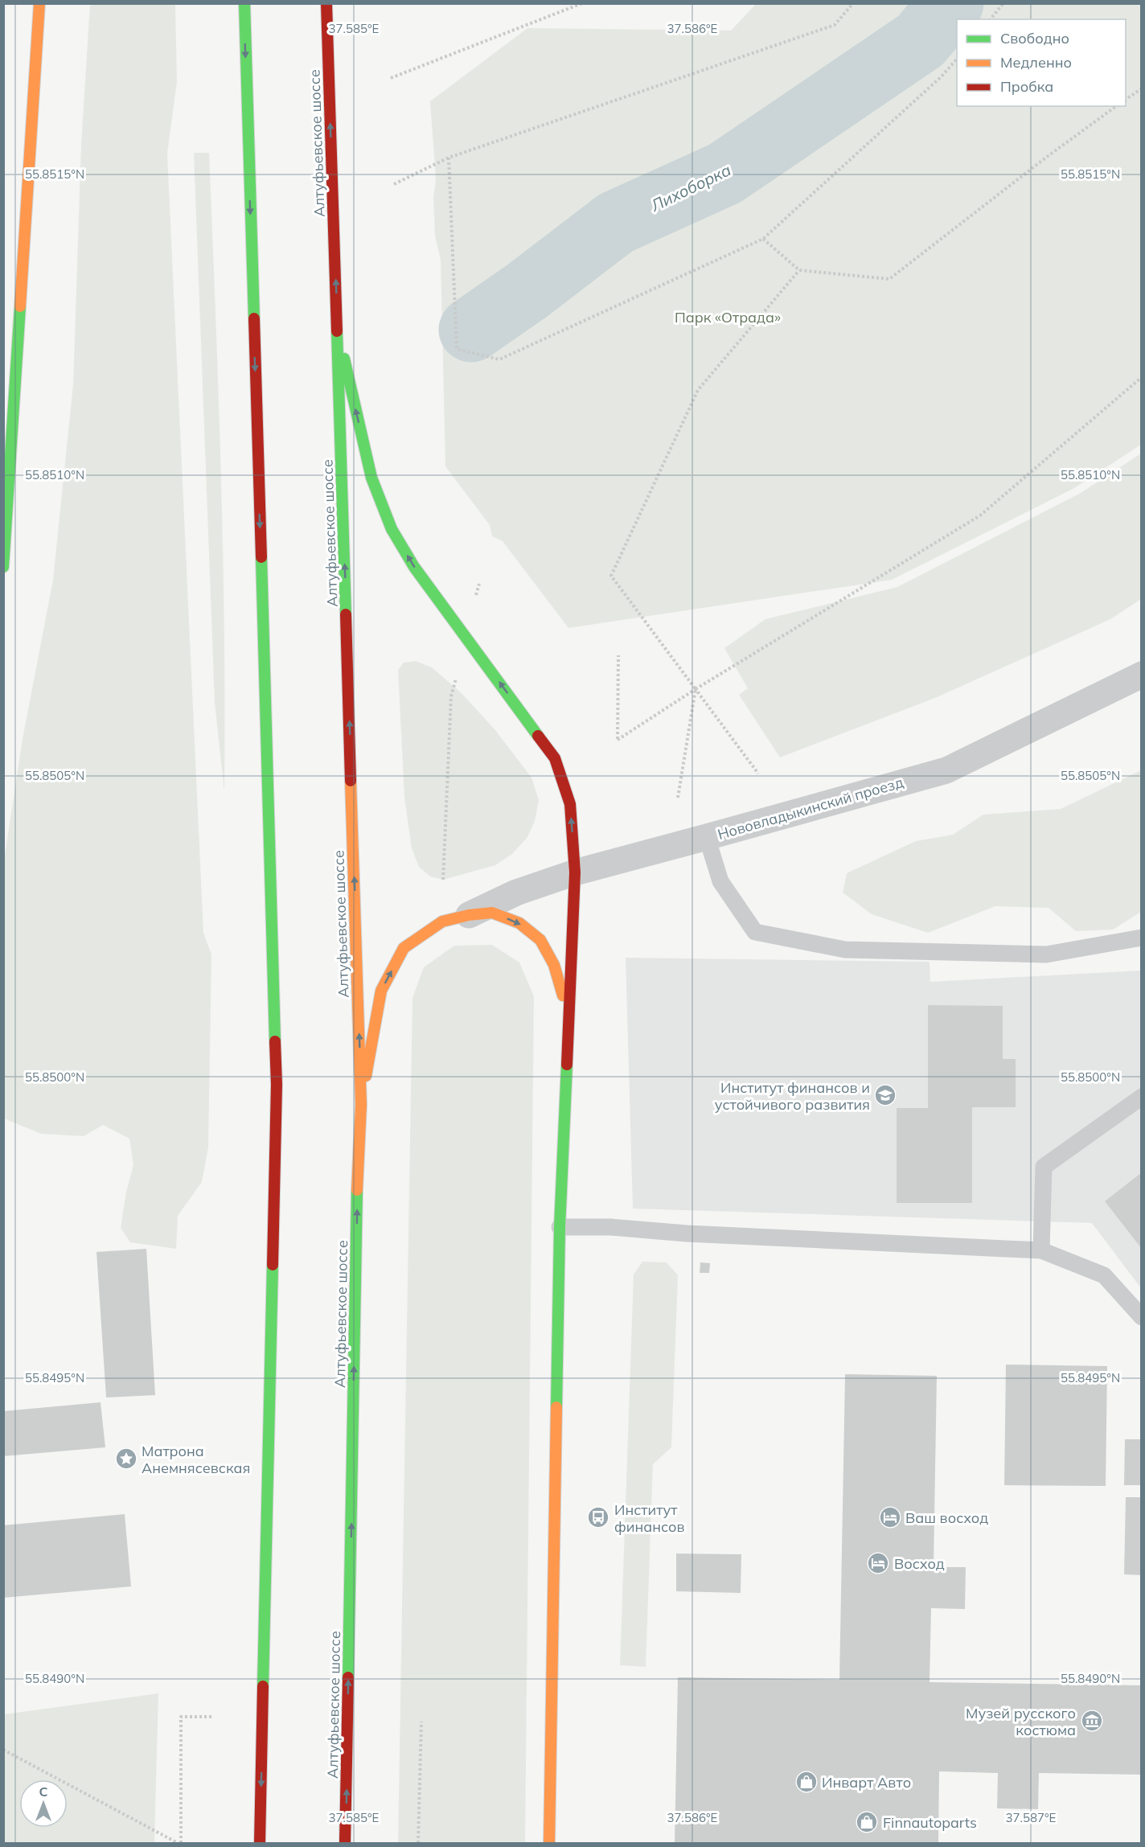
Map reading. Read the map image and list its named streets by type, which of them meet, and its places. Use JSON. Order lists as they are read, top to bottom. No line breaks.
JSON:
{"streets":{"main road":["Алтуфьевское шоссе"],"street":["Нововладыкинский проезд"]},"water":["Лихоборка"],"parks":["Парк «Отрада»"],"places":{"school or university":["Институт финансов и устойчивого развития"],"place":["Матрона Анемнясевская"],"bus stop":["Институт финансов"],"hotel":["Ваш восход","Восход"],"museum":["Музей русского костюма"],"shop":["Инварт Авто","Finnautoparts"]},"legend":["Свободно","Медленно","Пробка"],"north":"top","coordinates":["37.585°E","37.586°E","55.8515°N","55.8510°N","55.8505°N","55.8500°N","55.8495°N","55.8490°N","37.587°E"]}
